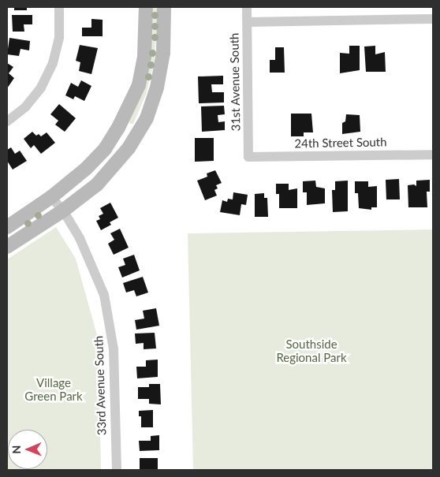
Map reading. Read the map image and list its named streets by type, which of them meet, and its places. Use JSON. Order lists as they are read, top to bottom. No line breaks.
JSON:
{"streets":{"street":["31st Avenue South","24th Street South","33rd Avenue South"]},"crossings":[["31st Avenue South","24th Street South"]],"parks":["Southside Regional Park","Village Green Park"],"north":"left"}
